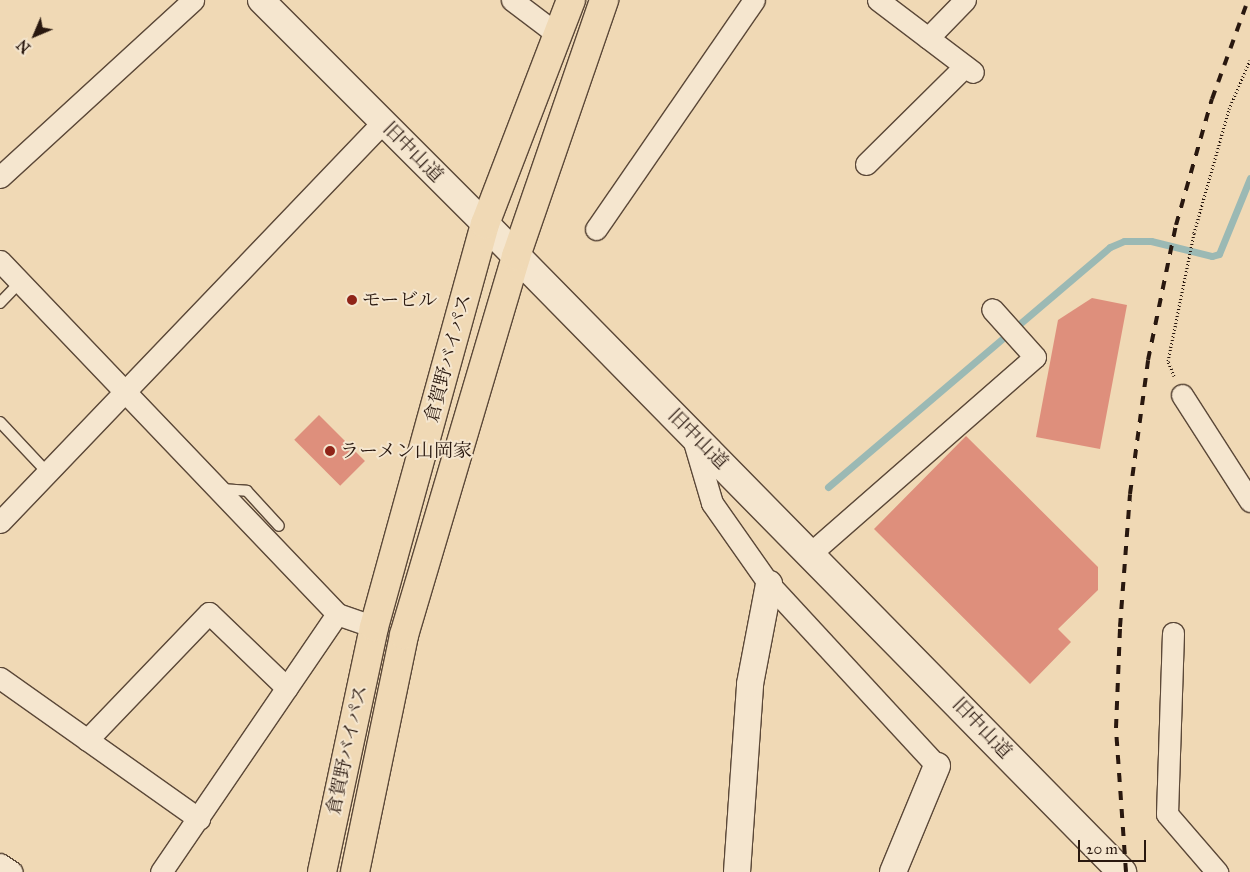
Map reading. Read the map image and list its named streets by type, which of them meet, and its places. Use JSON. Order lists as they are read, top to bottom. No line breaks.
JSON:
{"streets":{"highway":["倉賀野バイパス"],"main road":["旧中山道"]},"crossings":[["旧中山道","倉賀野バイパス"]],"places":["モービル","ラーメン山岡家"],"scale_bar":"20 m","north":"bottom left"}
